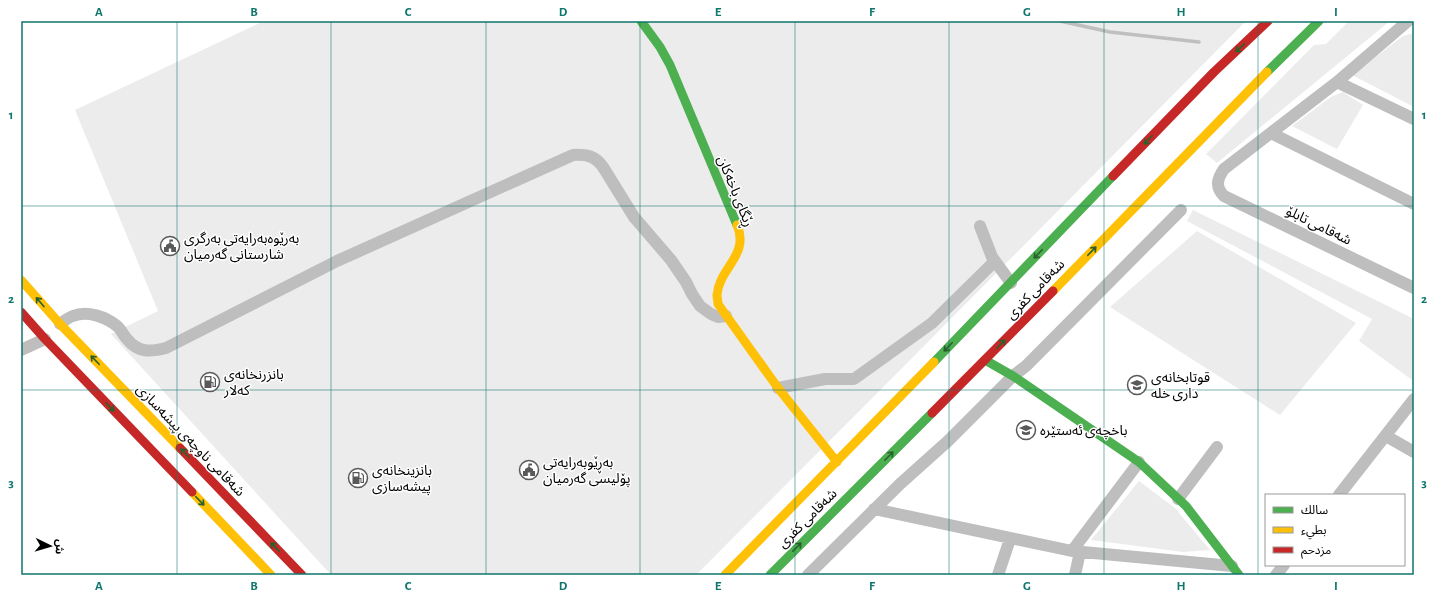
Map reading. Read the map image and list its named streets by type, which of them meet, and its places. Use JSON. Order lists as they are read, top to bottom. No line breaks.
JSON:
{"streets":{"main road":["ڕێگای باخەکان","شەقامی کفری","شەقامی ناوچەی پیشەسازی"],"street":["شەقامی تابلۆ"]},"crossings":[["ڕێگای باخەکان","شەقامی کفری"]],"places":{"public building":["بەرێوەبەرایەتی بەرگری شارستانی گەرمیان","بەڕێوبەرایەتی پۆلیسی گەرمیان"],"fuel station":["بانزرنخانەی کەلار","بانزینخانەی پیشەسازی"],"school or university":["قوتابخانەی داری خلە","باخچەی ئەستێرە"]},"legend":["سالك","بطيء","مزدحم"],"north":"right","grid":{"columns":["A","B","C","D","E","F","G","H","I"],"rows":["1","2","3"]}}
